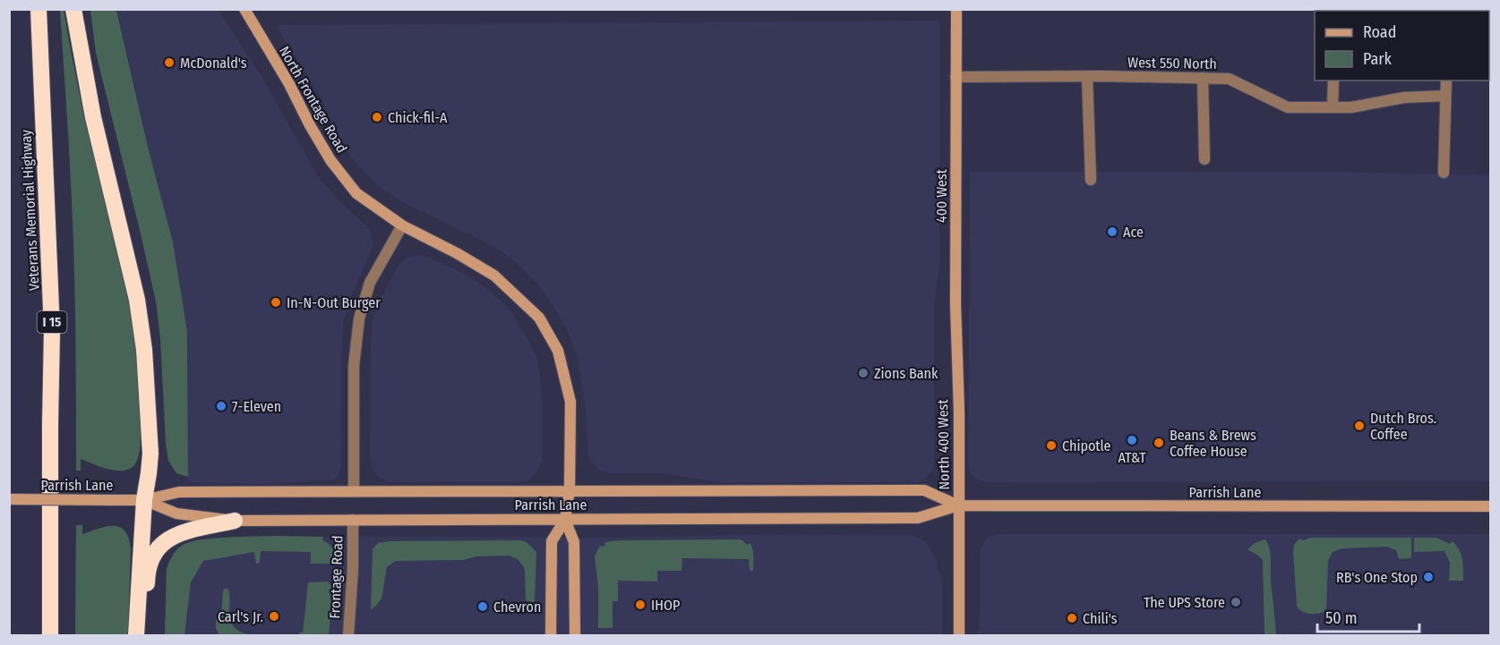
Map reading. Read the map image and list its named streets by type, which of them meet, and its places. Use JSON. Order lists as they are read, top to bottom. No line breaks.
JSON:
{"streets":{"highway":["Veterans Memorial Highway","I 15"],"main road":["North Frontage Road","400 West","North 400 West","Parrish Lane"],"street":["West 550 North","Frontage Road"]},"crossings":[["West 550 North","400 West"],["North Frontage Road","Parrish Lane"],["400 West","North 400 West"],["North 400 West","Parrish Lane"],["Parrish Lane","Frontage Road"]],"places":["McDonald's","Chick-fil-A","Ace","In-N-Out Burger","Zions Bank","7-Eleven","Dutch Bros. Coffee","AT&T","Beans & Brews Coffee House","Chipotle","RB's One Stop","The UPS Store","IHOP","Chevron","Carl's Jr.","Chili's"],"legend":["Road","Park"],"scale_bar":"50 m"}
